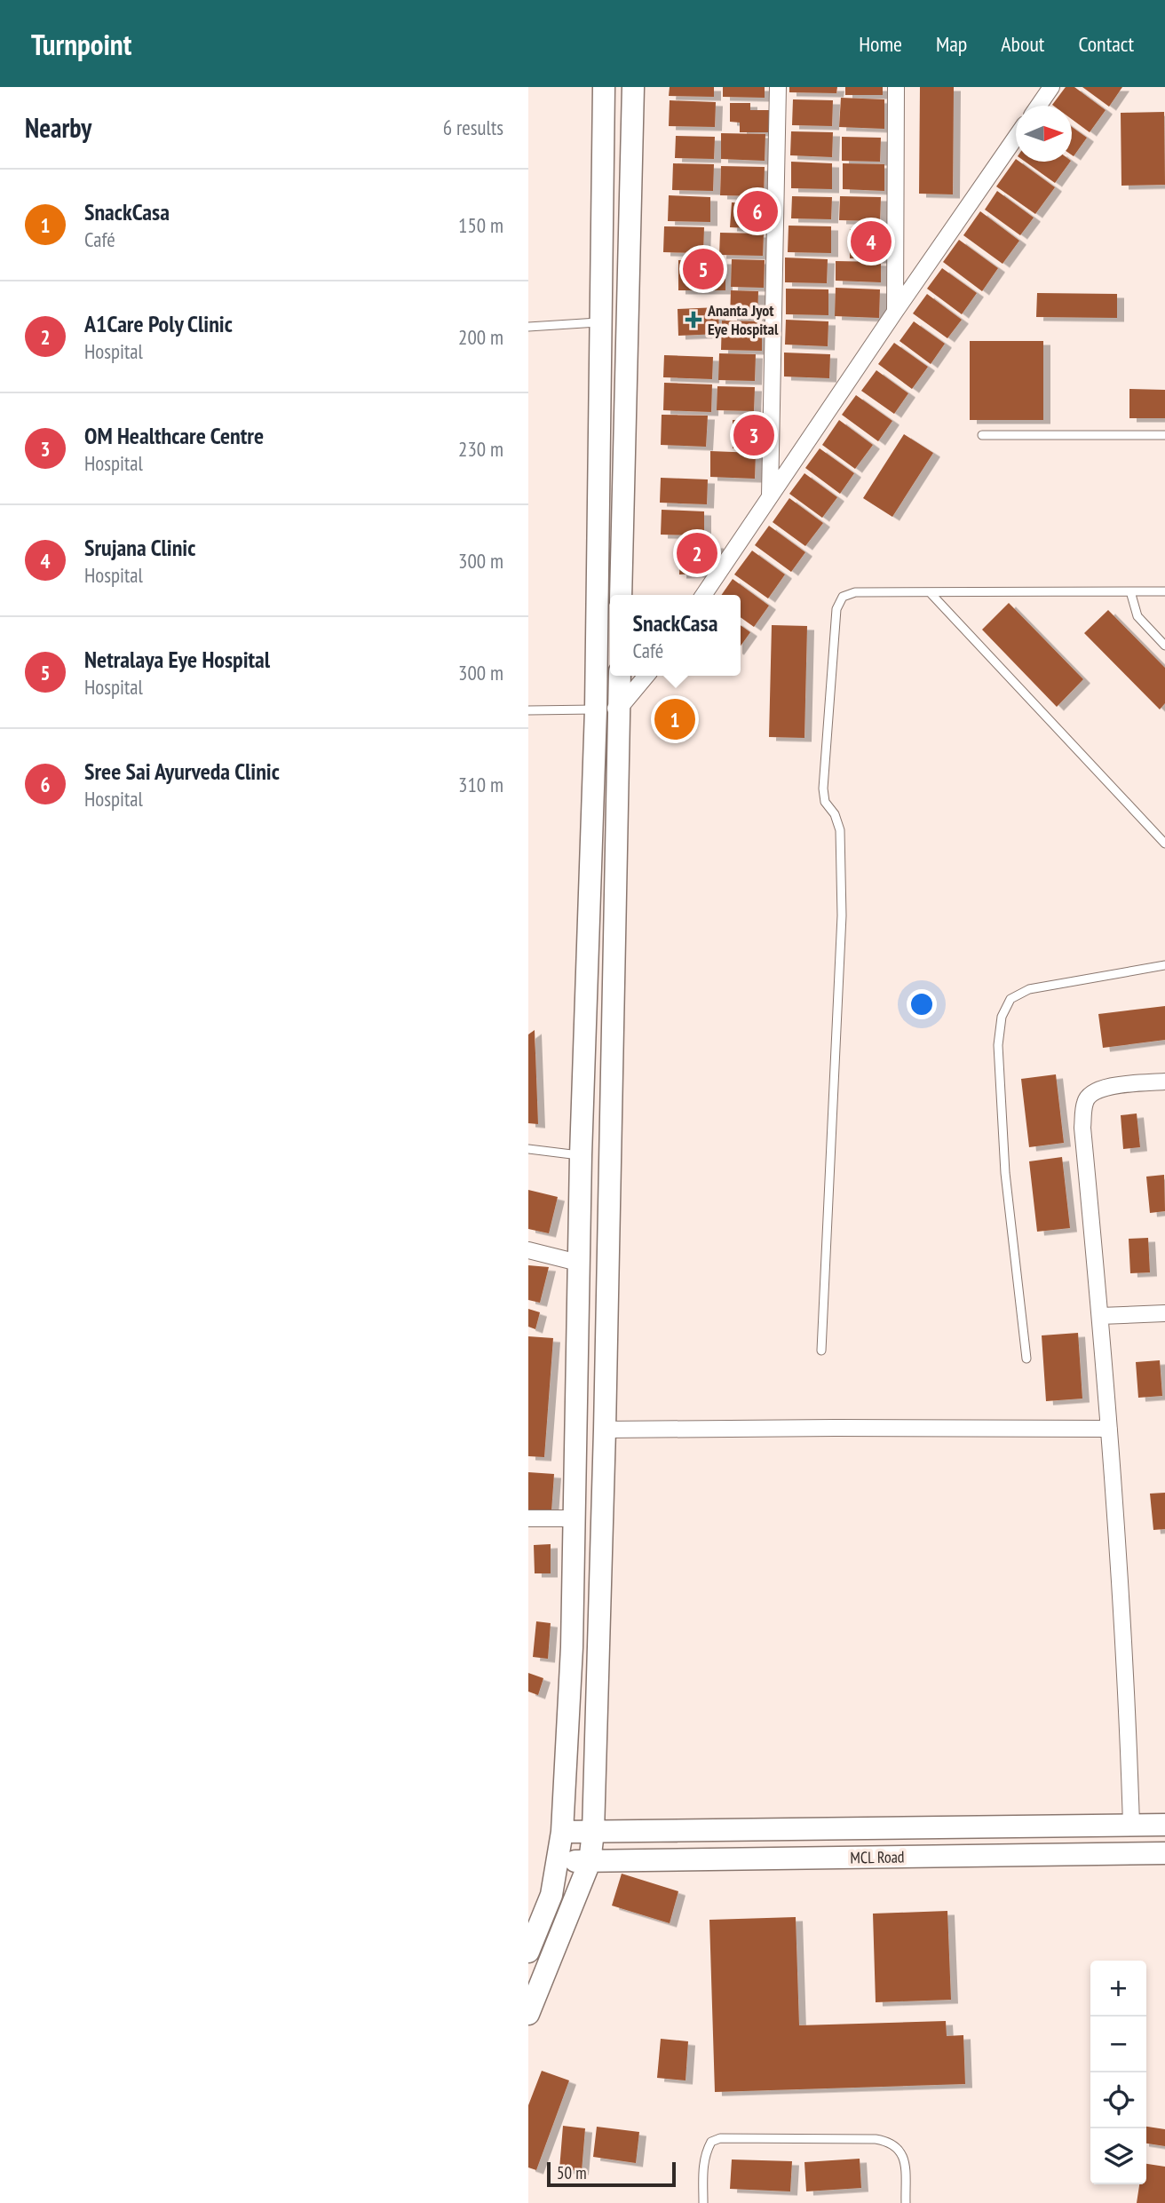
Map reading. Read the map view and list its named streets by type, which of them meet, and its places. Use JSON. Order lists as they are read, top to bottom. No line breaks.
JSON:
{"streets":{"main road":["MCL Road"]},"places":{"health":["Ananta Jyot Eye Hospital"]},"scale_bar":"50 m","north":"right","page":{"header":"Turnpoint","nav":["Home","Map","About","Contact"],"heading":["Nearby","6 results"],"list":[{"mark":"1","name":"SnackCasa","note":"Café","value":"150 m"},{"mark":"2","name":"A1Care Poly Clinic","note":"Hospital","value":"200 m"},{"mark":"3","name":"OM Healthcare Centre","note":"Hospital","value":"230 m"},{"mark":"4","name":"Srujana Clinic","note":"Hospital","value":"300 m"},{"mark":"5","name":"Netralaya Eye Hospital","note":"Hospital","value":"300 m"},{"mark":"6","name":"Sree Sai Ayurveda Clinic","note":"Hospital","value":"310 m"}],"pins":["6","4","5","3","2","1"],"popup":["SnackCasa","Café"],"map_buttons":["+","−"],"scale":"50 m"}}
